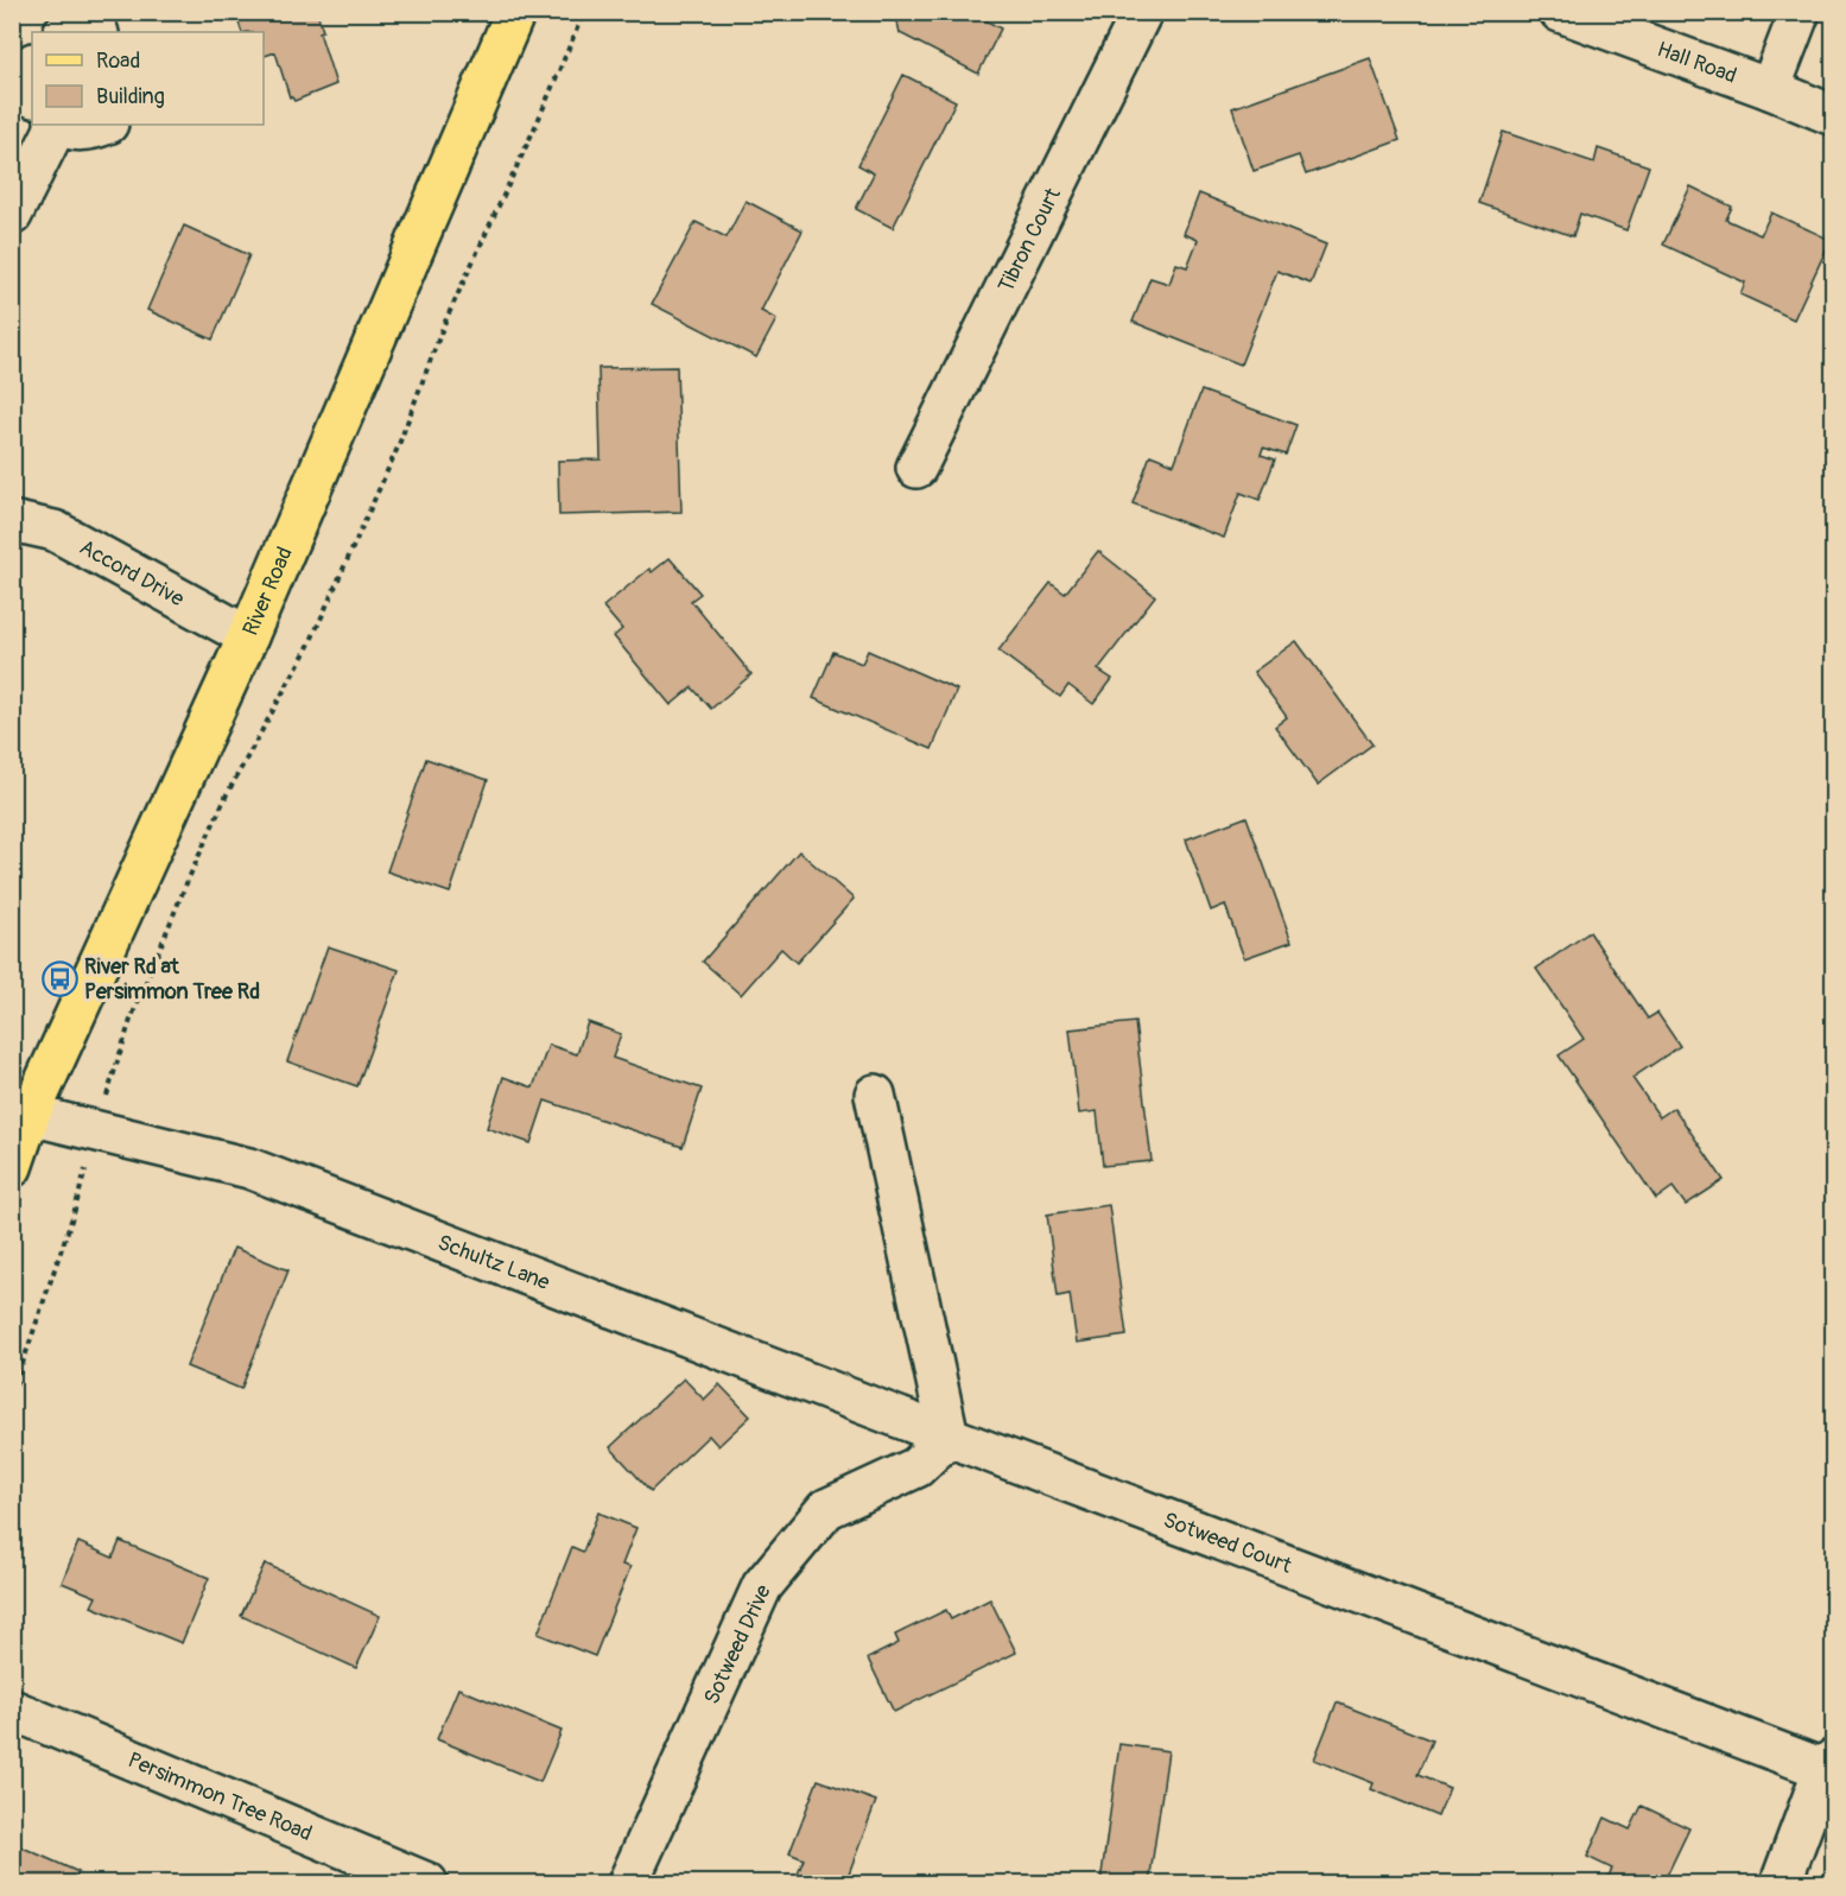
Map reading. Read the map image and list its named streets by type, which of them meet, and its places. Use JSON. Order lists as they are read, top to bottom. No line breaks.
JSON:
{"streets":{"main road":["River Road"],"street":["Hall Road","Tibron Court","Accord Drive","Schultz Lane","Sotweed Court","Sotweed Drive","Persimmon Tree Road"]},"crossings":[["Accord Drive","River Road"],["River Road","Schultz Lane"],["Schultz Lane","Sotweed Court"],["Schultz Lane","Sotweed Drive"],["Sotweed Court","Sotweed Drive"]],"places":{"bus stop":["River Rd at Persimmon Tree Rd"]},"legend":["Road","Building"]}
